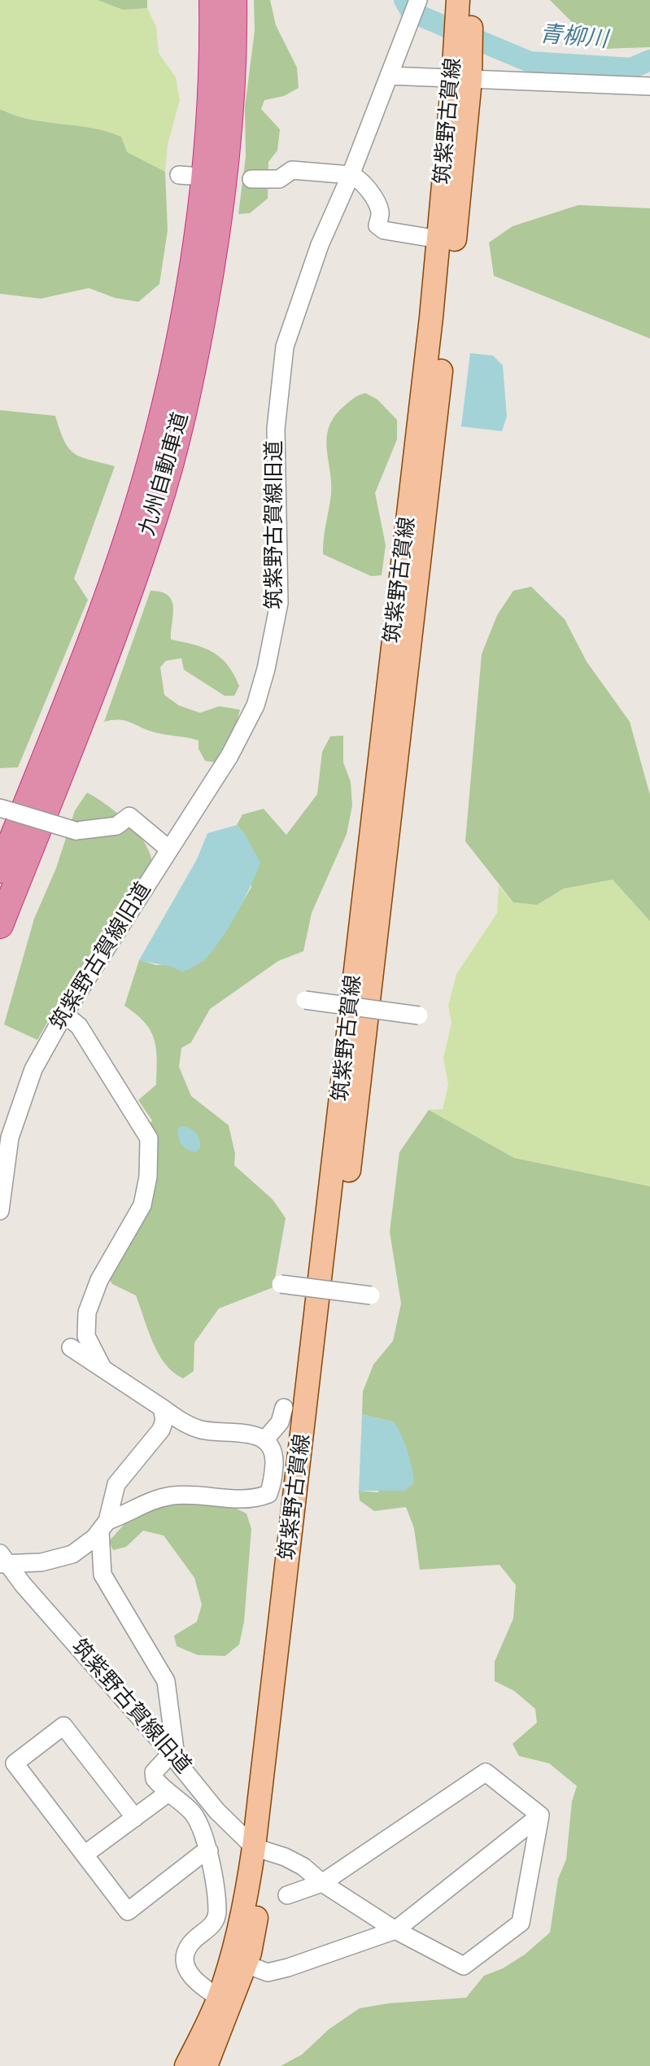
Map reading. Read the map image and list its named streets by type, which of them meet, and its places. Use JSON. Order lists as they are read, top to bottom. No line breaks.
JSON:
{"streets":{"highway":["九州自動車道"],"main road":["筑紫野古賀線"],"street":["筑紫野古賀線旧道"]},"crossings":[["筑紫野古賀線","筑紫野古賀線旧道"]],"water":["青柳川"]}
